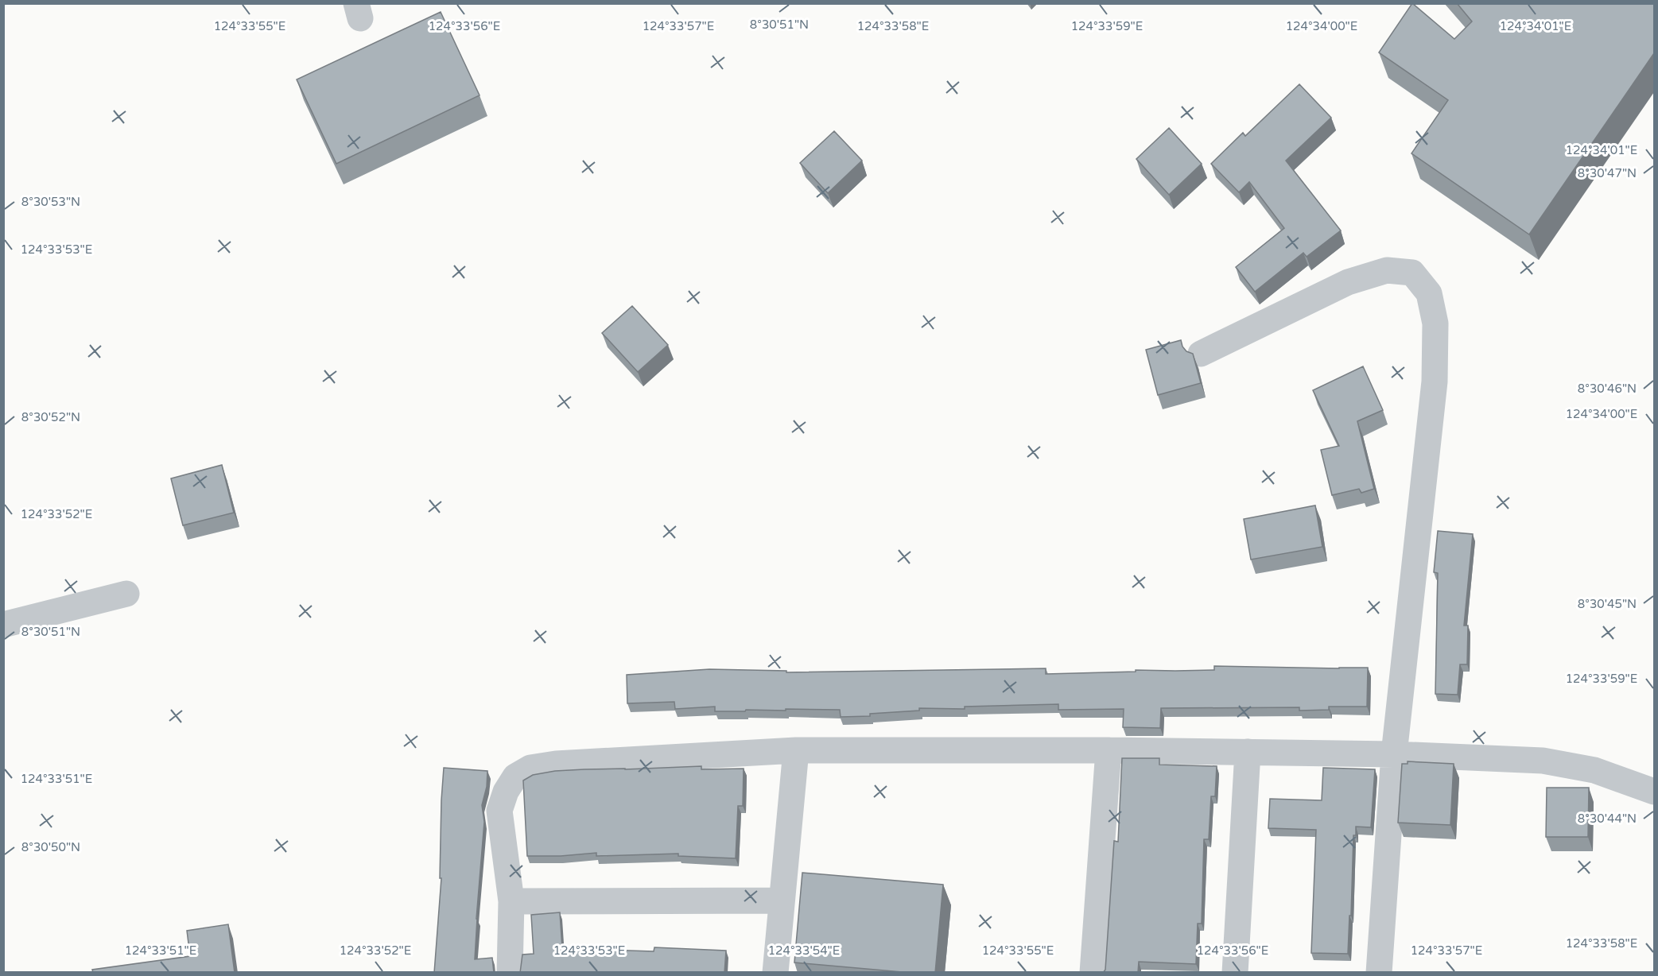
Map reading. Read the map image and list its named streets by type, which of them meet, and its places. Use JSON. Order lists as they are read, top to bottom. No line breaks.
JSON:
{"coordinates":["8°30'51\"N","124°33'55\"E","124°33'56\"E","124°33'57\"E","124°33'58\"E","124°33'59\"E","124°34'00\"E","124°34'01\"E","8°30'47\"N","8°30'53\"N","124°33'53\"E","8°30'46\"N","8°30'52\"N","124°33'52\"E","8°30'45\"N","124°33'51\"E","8°30'44\"N","8°30'50\"N","124°33'54\"E"]}
